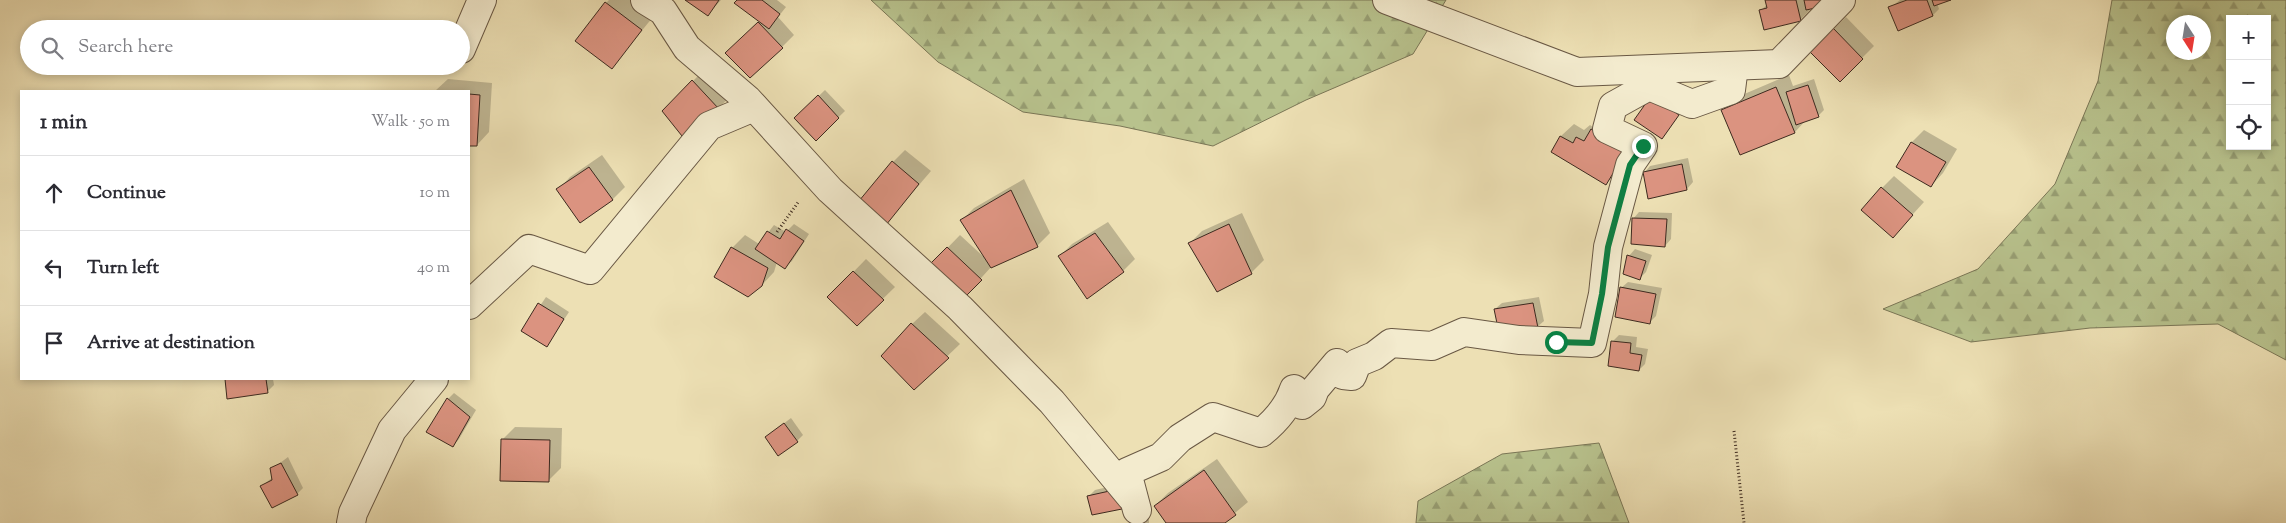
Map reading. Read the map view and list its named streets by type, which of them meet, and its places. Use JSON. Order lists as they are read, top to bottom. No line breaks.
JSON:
{"north":"bottom","page":{"map_buttons":["+","−"],"search":"Search here","heading":["1 min","Walk · 50 m"],"list":[["Continue","10 m"],["Turn left","40 m"],"Arrive at destination"]}}
